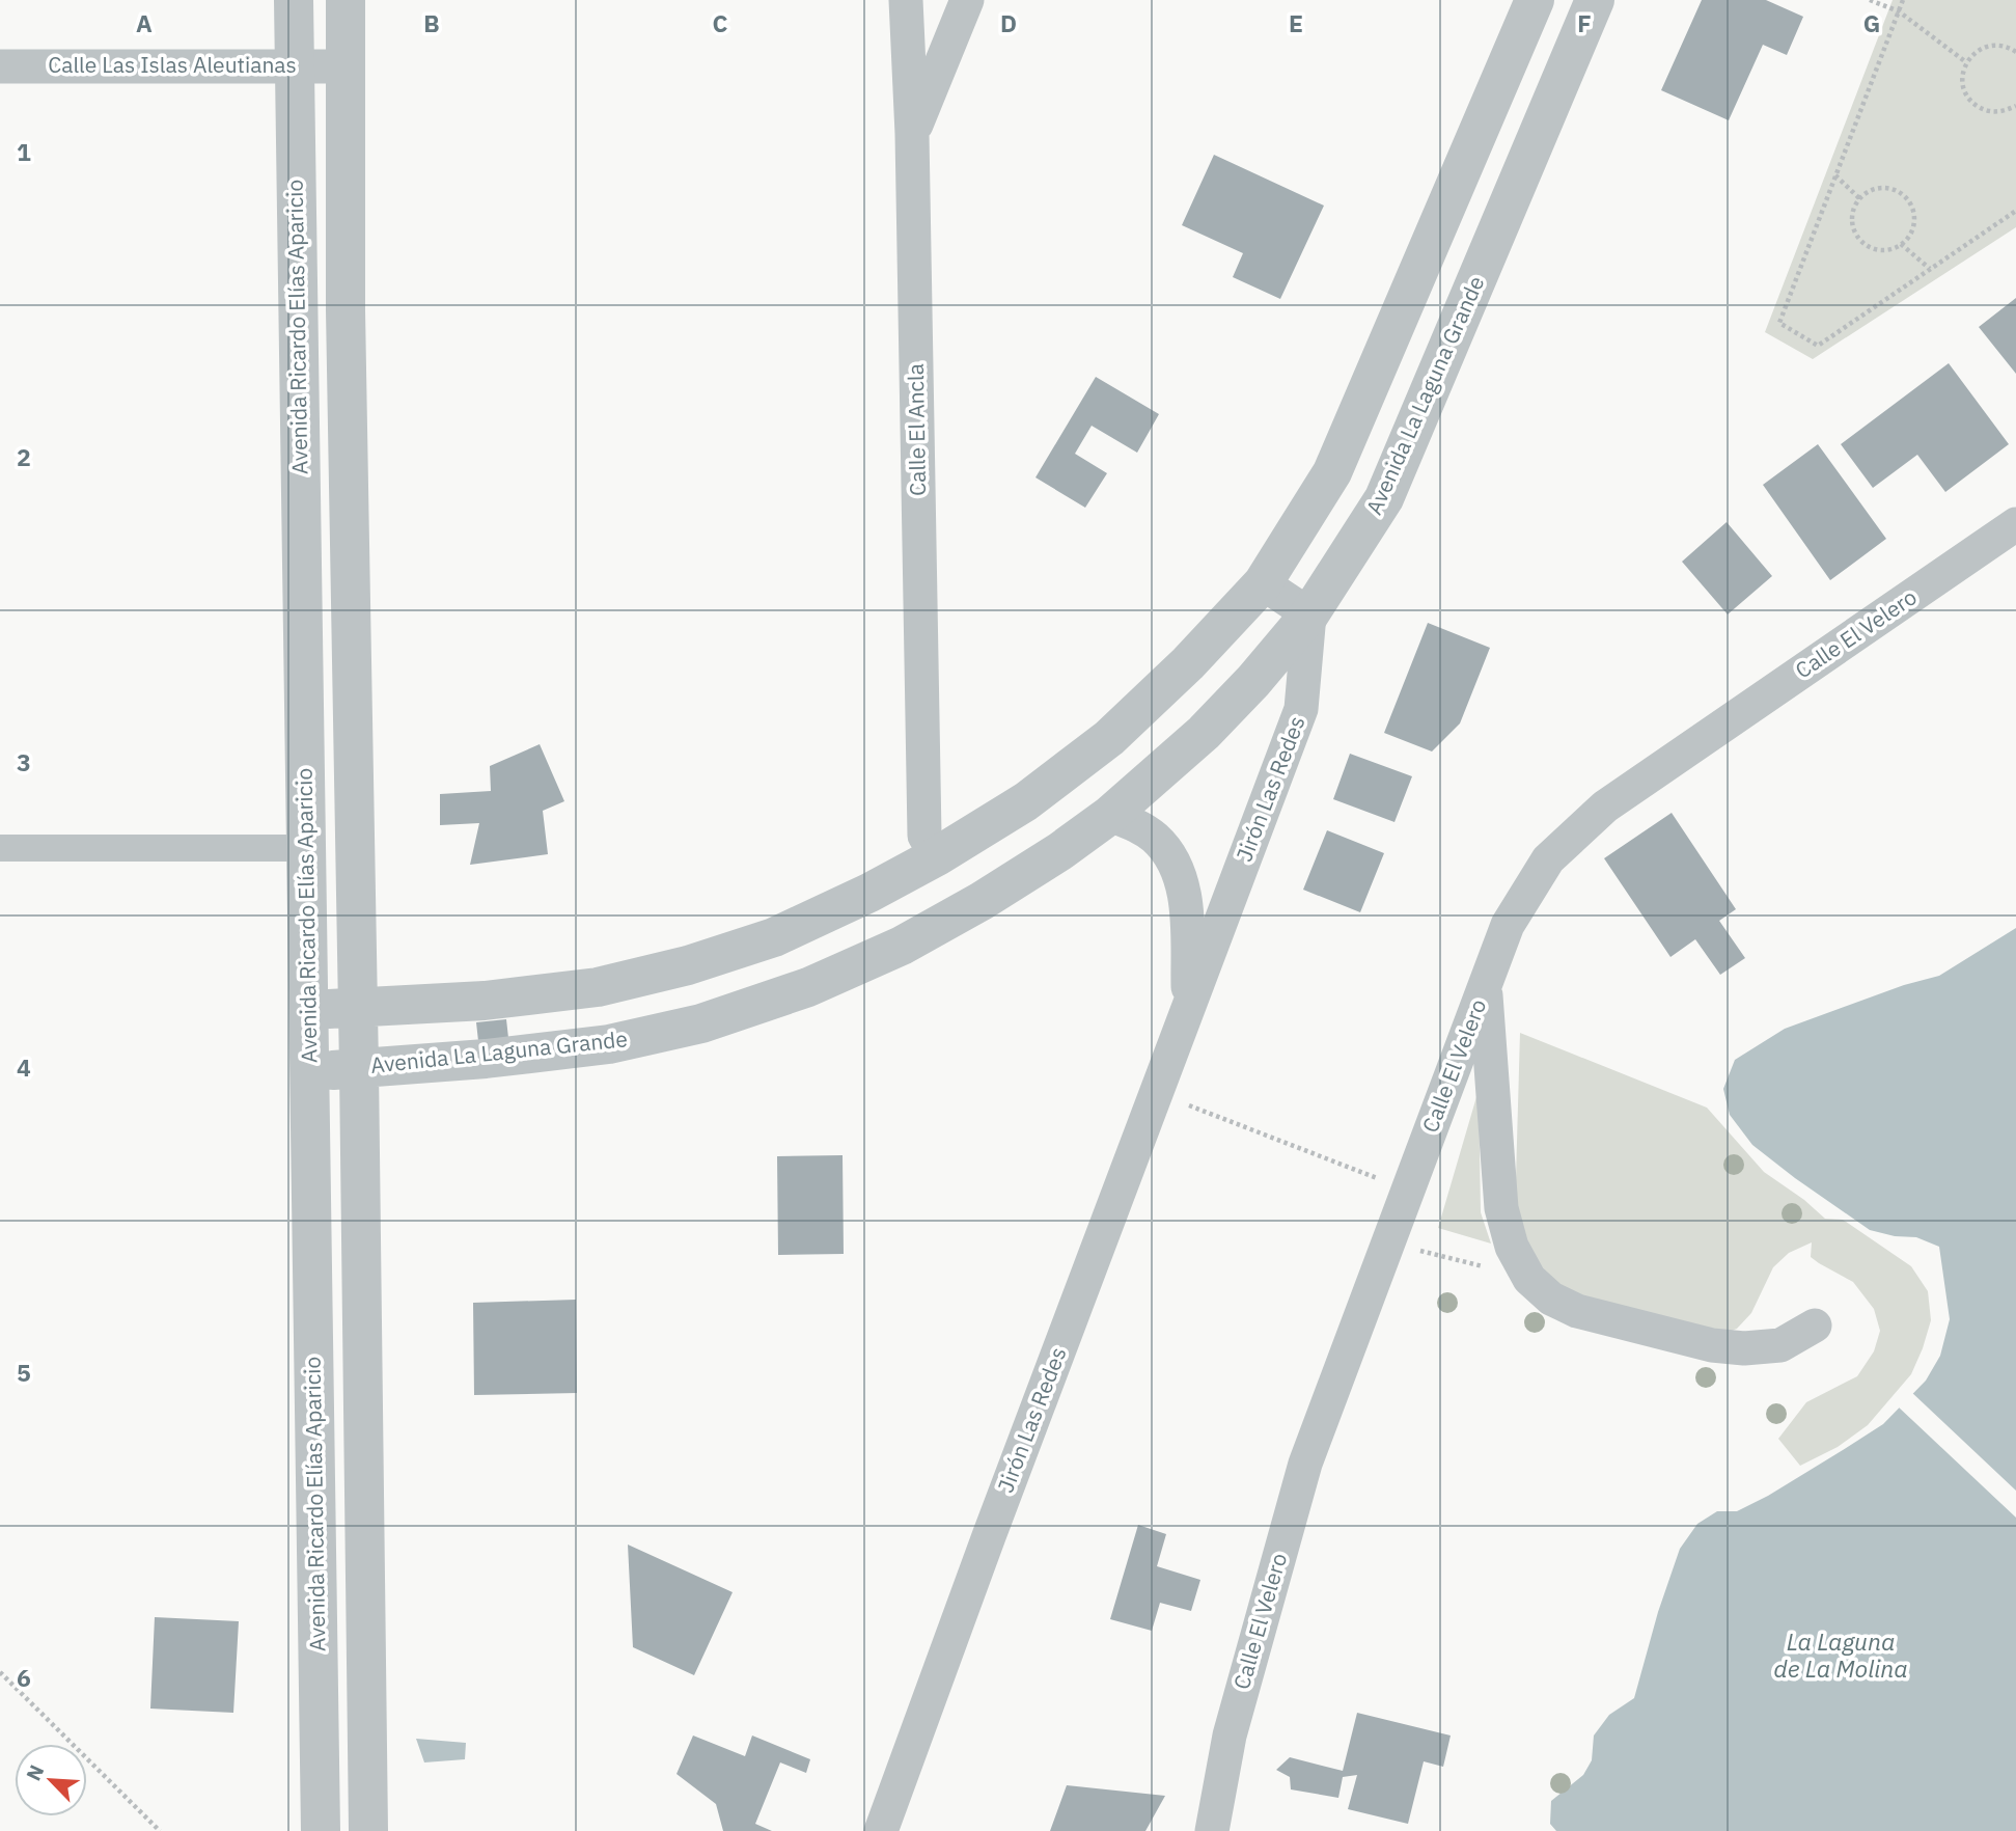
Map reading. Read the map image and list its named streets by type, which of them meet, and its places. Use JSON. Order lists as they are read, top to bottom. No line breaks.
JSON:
{"streets":{"street":["Calle Las Islas Aleutianas","Avenida Ricardo Elías Aparicio","Avenida La Laguna Grande","Calle El Ancla","Calle El Velero","Jirón Las Redes"]},"crossings":[["Calle Las Islas Aleutianas","Avenida Ricardo Elías Aparicio"],["Avenida Ricardo Elías Aparicio","Avenida La Laguna Grande"],["Avenida La Laguna Grande","Jirón Las Redes"]],"water":["La Laguna de La Molina"],"north":"top left","grid":{"columns":["A","B","C","D","E","F","G"],"rows":["1","2","3","4","5","6"]}}
